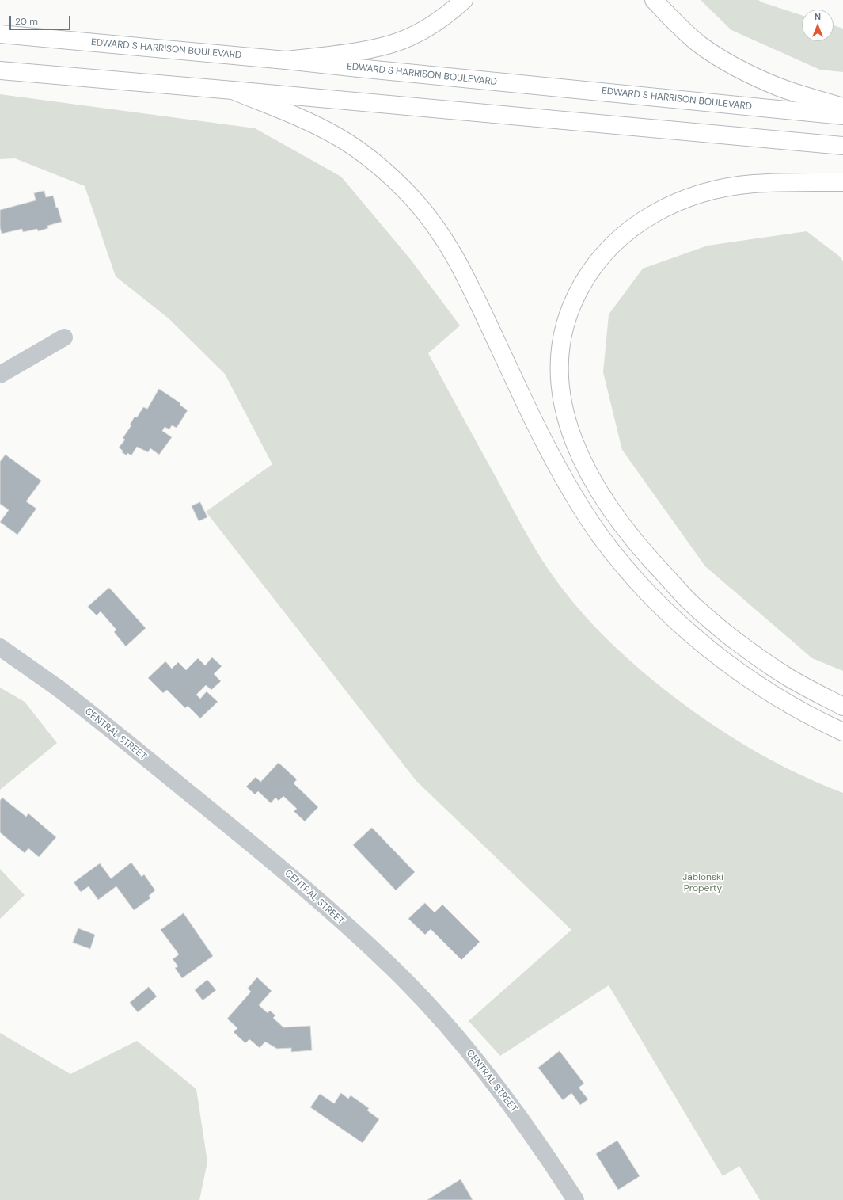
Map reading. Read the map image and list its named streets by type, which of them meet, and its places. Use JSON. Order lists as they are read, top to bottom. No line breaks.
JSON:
{"streets":{"main road":["EDWARD S HARRISON BOULEVARD"],"street":["CENTRAL STREET"]},"parks":["Jablonski Property"],"scale_bar":"20 m","north":"top"}
